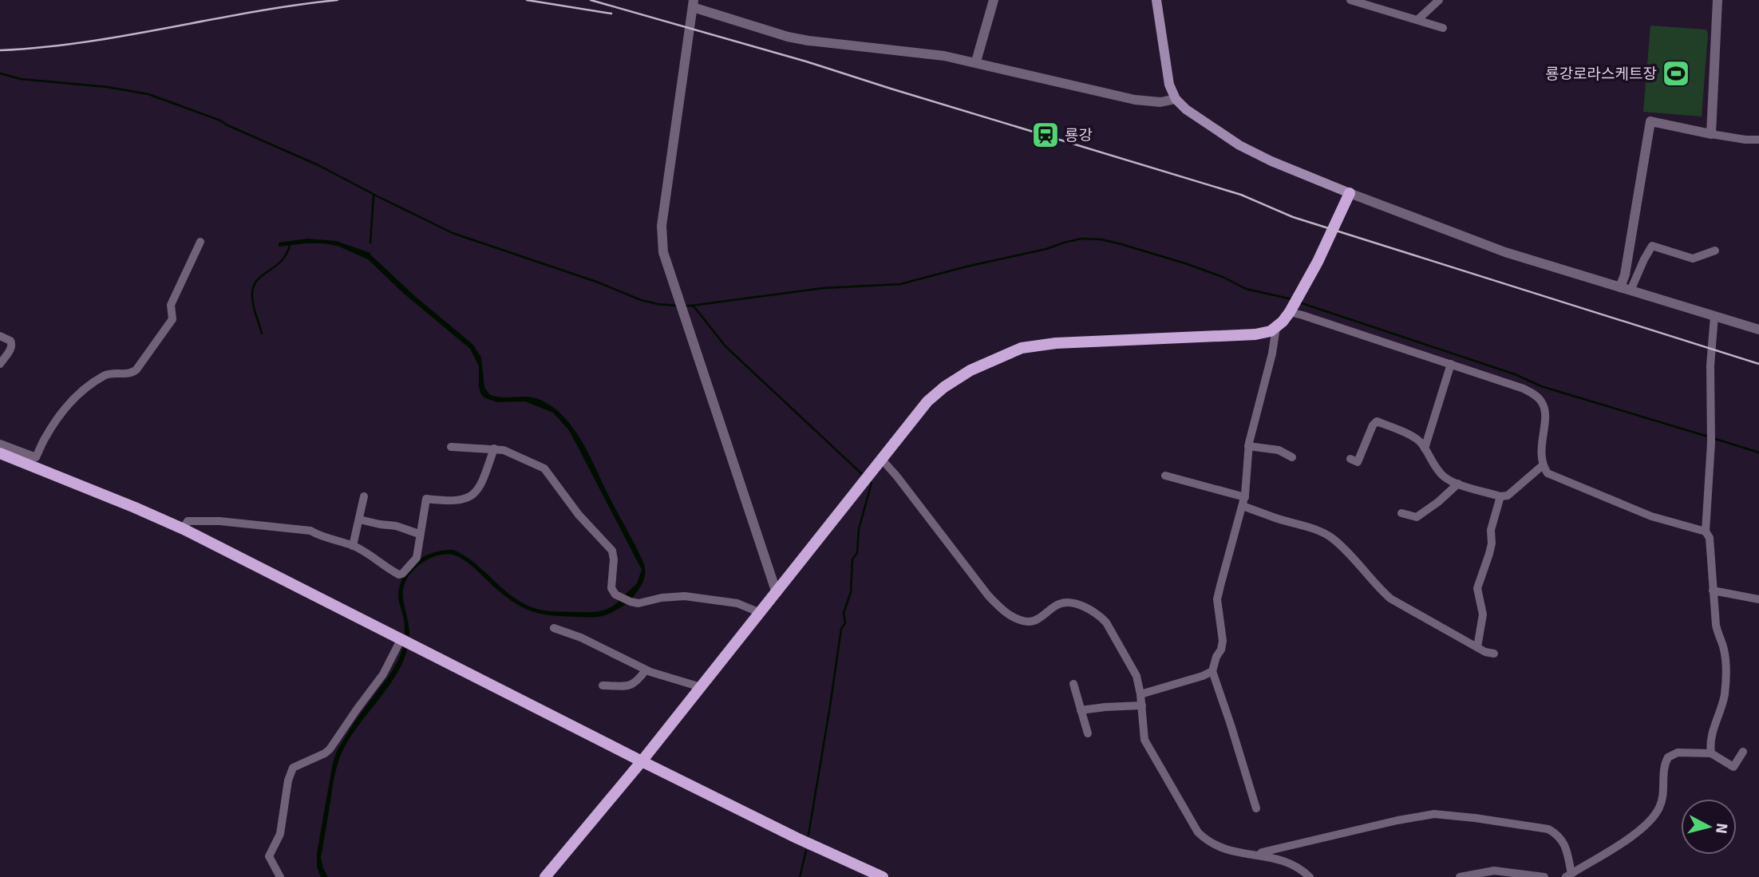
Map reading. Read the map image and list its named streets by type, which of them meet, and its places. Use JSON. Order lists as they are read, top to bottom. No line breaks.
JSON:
{"places":{"sports":["룡강로라스케트장"],"station":["룡강"]},"north":"right"}
